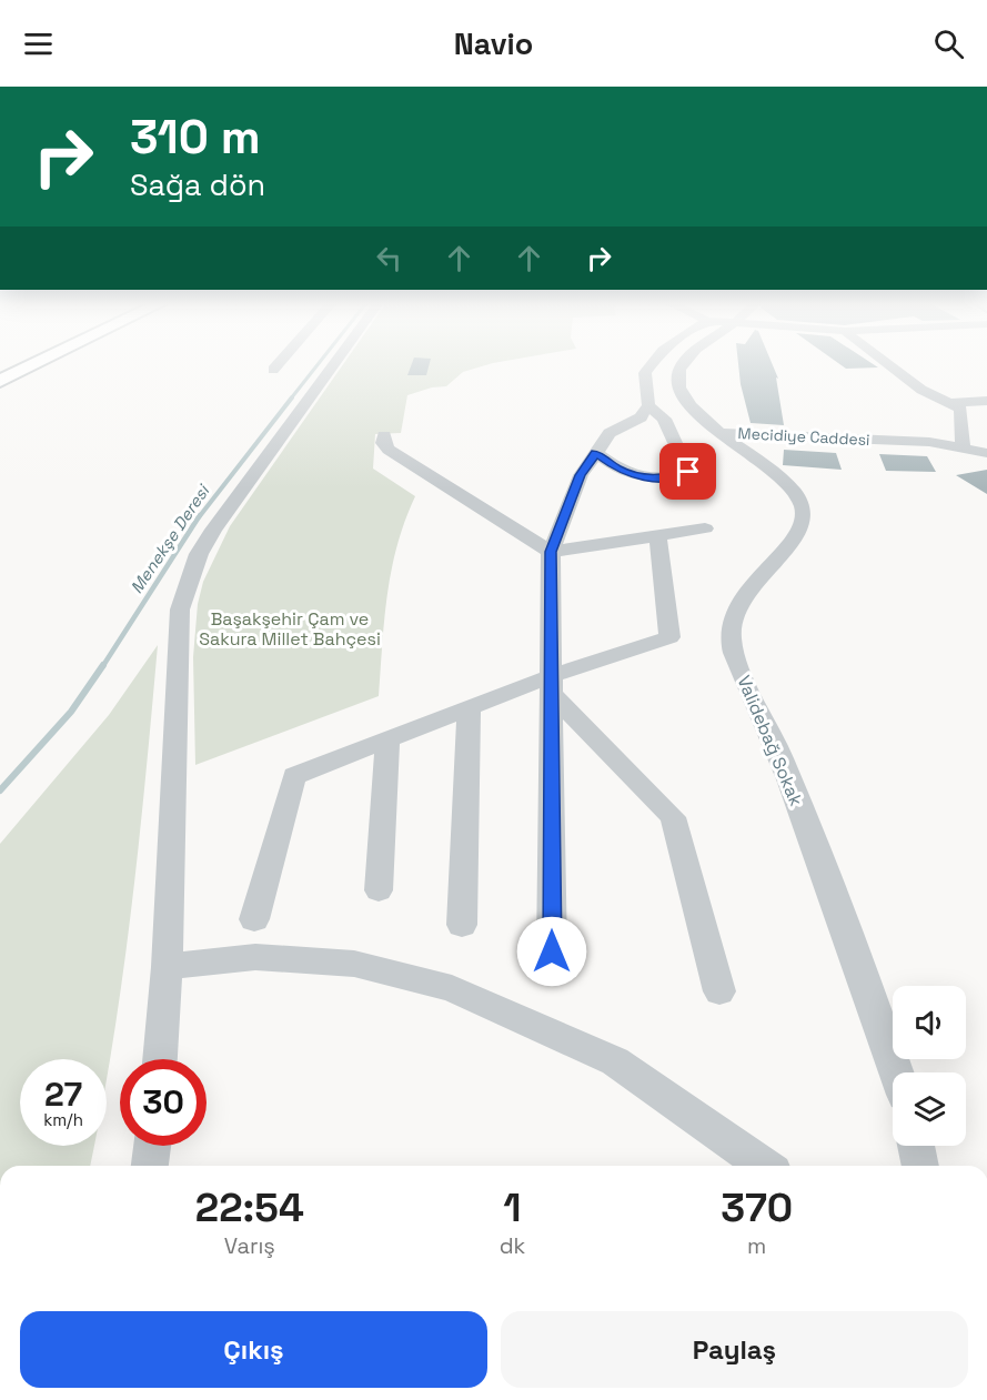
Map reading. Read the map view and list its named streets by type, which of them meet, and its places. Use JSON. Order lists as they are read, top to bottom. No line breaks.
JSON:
{"streets":{"street":["Mecidiye Caddesi","Validebağ Sokak"]},"crossings":[["Mecidiye Caddesi","Validebağ Sokak"]],"water":["Menekşe Deresi"],"parks":["Başakşehir Çam ve Sakura Millet Bahçesi"],"page":{"header":"Navio","turn":["310 m","Sağa dön"],"speed":"27 km/h","limit":"30","eta":["22:54","Varış","1","dk","370","m"],"buttons":["Çıkış","Paylaş"]}}
